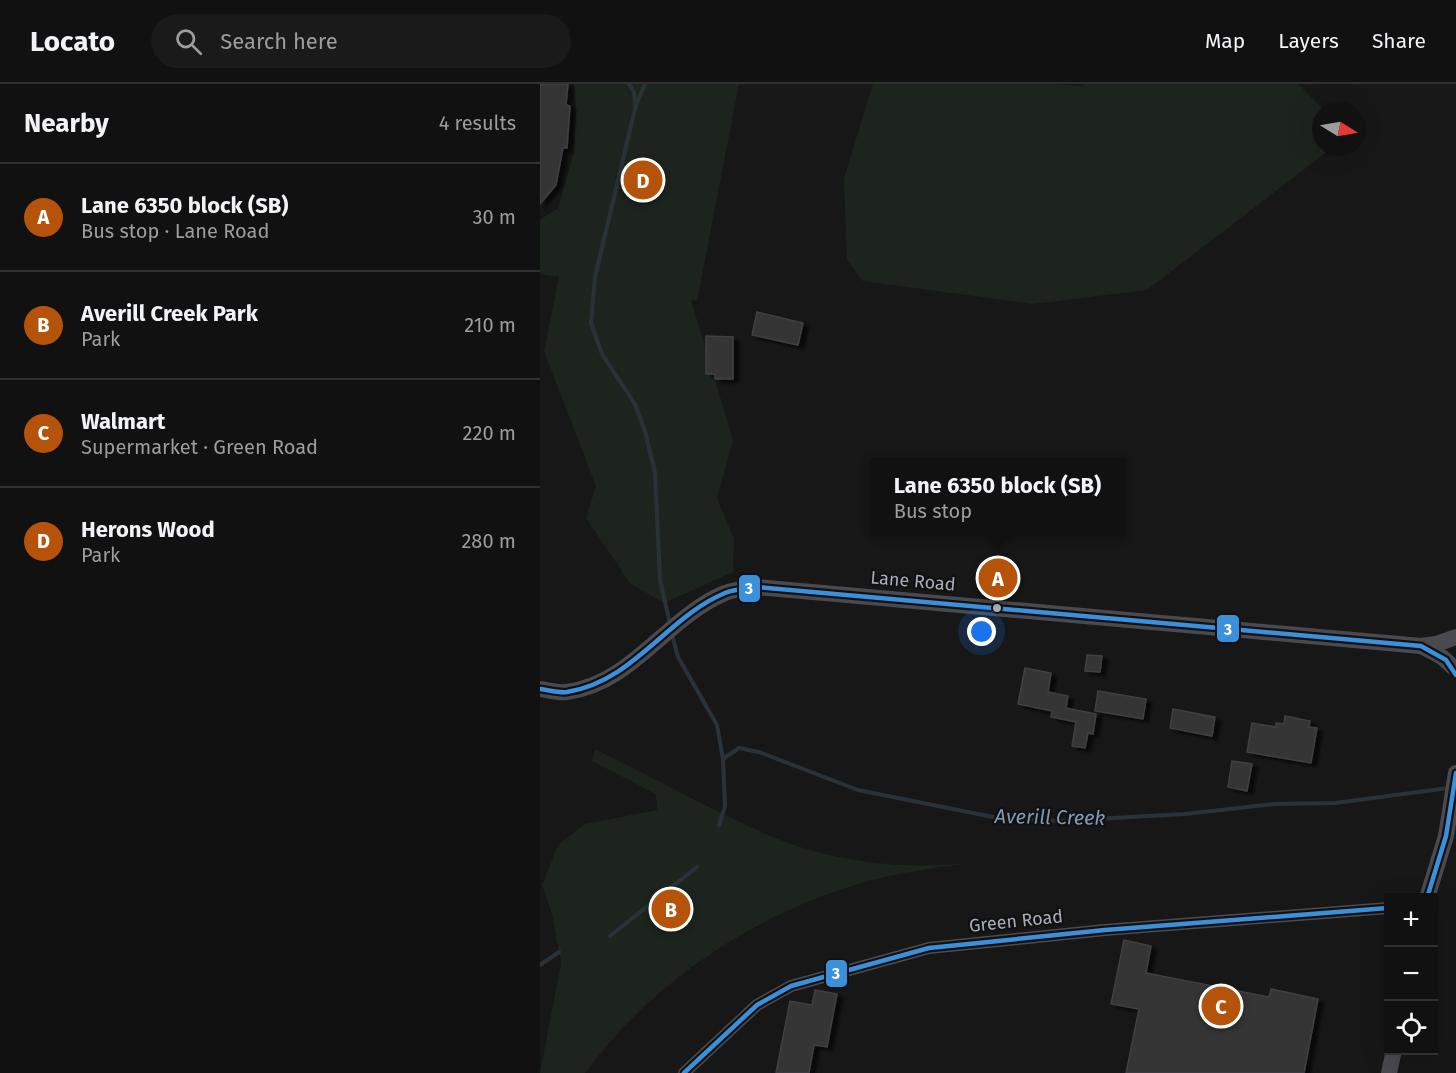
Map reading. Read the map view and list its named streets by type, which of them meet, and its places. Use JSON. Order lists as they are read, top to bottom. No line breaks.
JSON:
{"streets":{"street":["Lane Road","Green Road"]},"water":["Averill Creek"],"lines":["transit line 3"],"north":"right","page":{"header":"Locato","search":"Search here","nav":["Map","Layers","Share"],"heading":["Nearby","4 results"],"pins":["D","A","B","C"],"list":[{"mark":"A","name":"Lane 6350 block (SB)","note":"Bus stop · Lane Road","value":"30 m"},{"mark":"B","name":"Averill Creek Park","note":"Park","value":"210 m"},{"mark":"C","name":"Walmart","note":"Supermarket · Green Road","value":"220 m"},{"mark":"D","name":"Herons Wood","note":"Park","value":"280 m"}],"popup":["Lane 6350 block (SB)","Bus stop"],"map_buttons":["+","−"]}}
